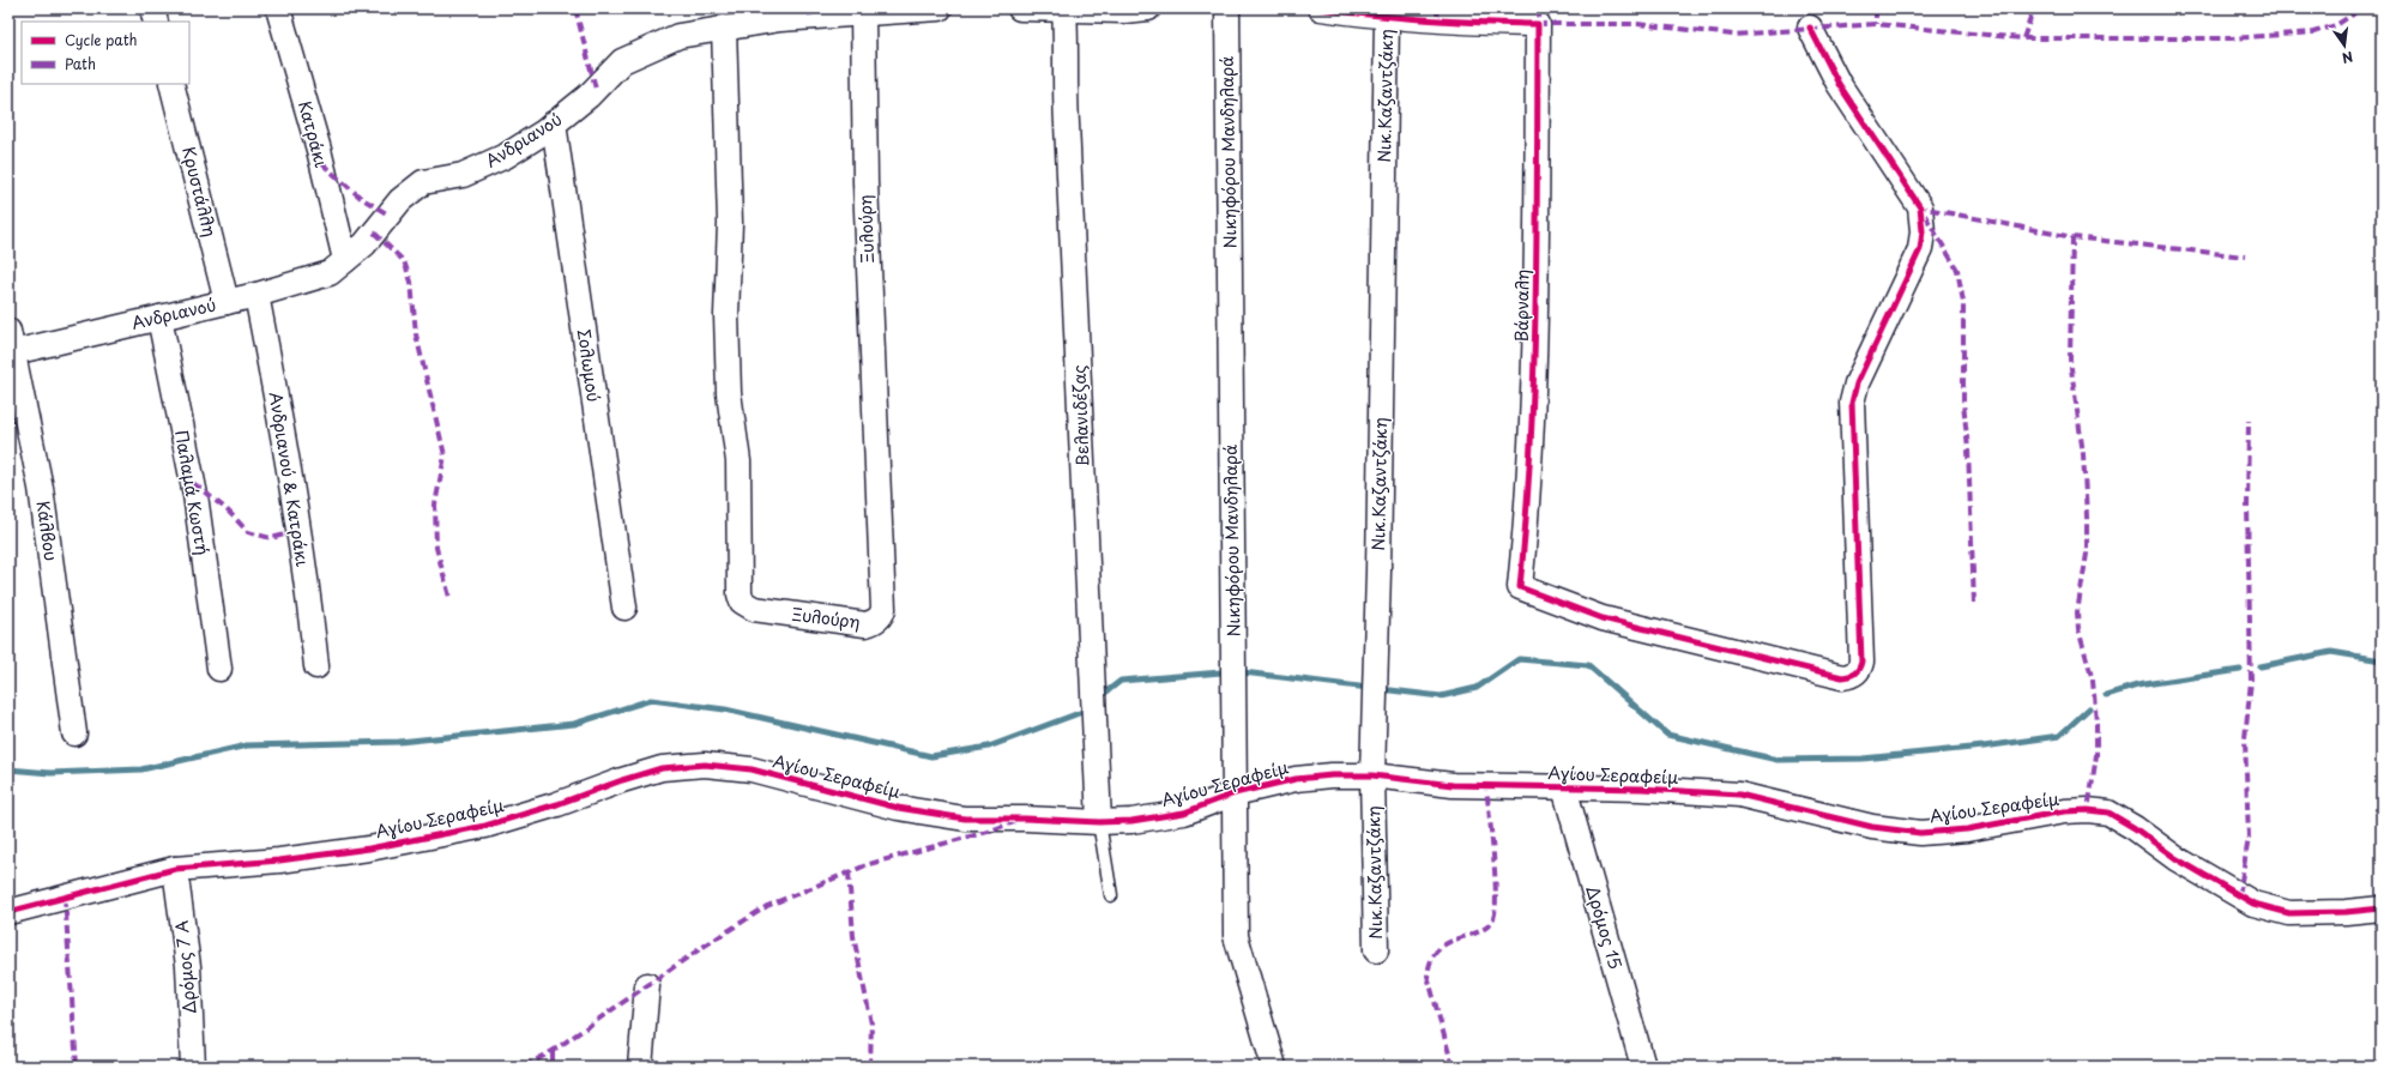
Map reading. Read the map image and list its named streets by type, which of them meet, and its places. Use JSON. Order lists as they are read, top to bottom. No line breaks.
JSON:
{"streets":{"street":["Νικ.Καζαντζάκη","Κατράκι","Ανδριανού","Νικηφόρου Μανδηλαρά","Κρυστάλλη","Ξυλούρη","Βάρναλη","Σολωμού","Βελανιδέζας","Ανδριανού & Κατράκι","Παλαμά Κωστή","Κάλβου","Αγίου Σεραφείμ","Δρόμος 15","Δρόμος 7 Α"]},"crossings":[["Νικ.Καζαντζάκη","Βάρναλη"],["Νικ.Καζαντζάκη","Αγίου Σεραφείμ"],["Κατράκι","Ανδριανού"],["Ανδριανού","Κρυστάλλη"],["Ανδριανού","Ξυλούρη"],["Ανδριανού","Σολωμού"],["Ανδριανού","Ανδριανού & Κατράκι"],["Ανδριανού","Παλαμά Κωστή"],["Ανδριανού","Κάλβου"],["Νικηφόρου Μανδηλαρά","Αγίου Σεραφείμ"],["Βελανιδέζας","Αγίου Σεραφείμ"],["Αγίου Σεραφείμ","Δρόμος 15"],["Αγίου Σεραφείμ","Δρόμος 7 Α"]],"legend":["Cycle path","Path"],"north":"bottom"}
